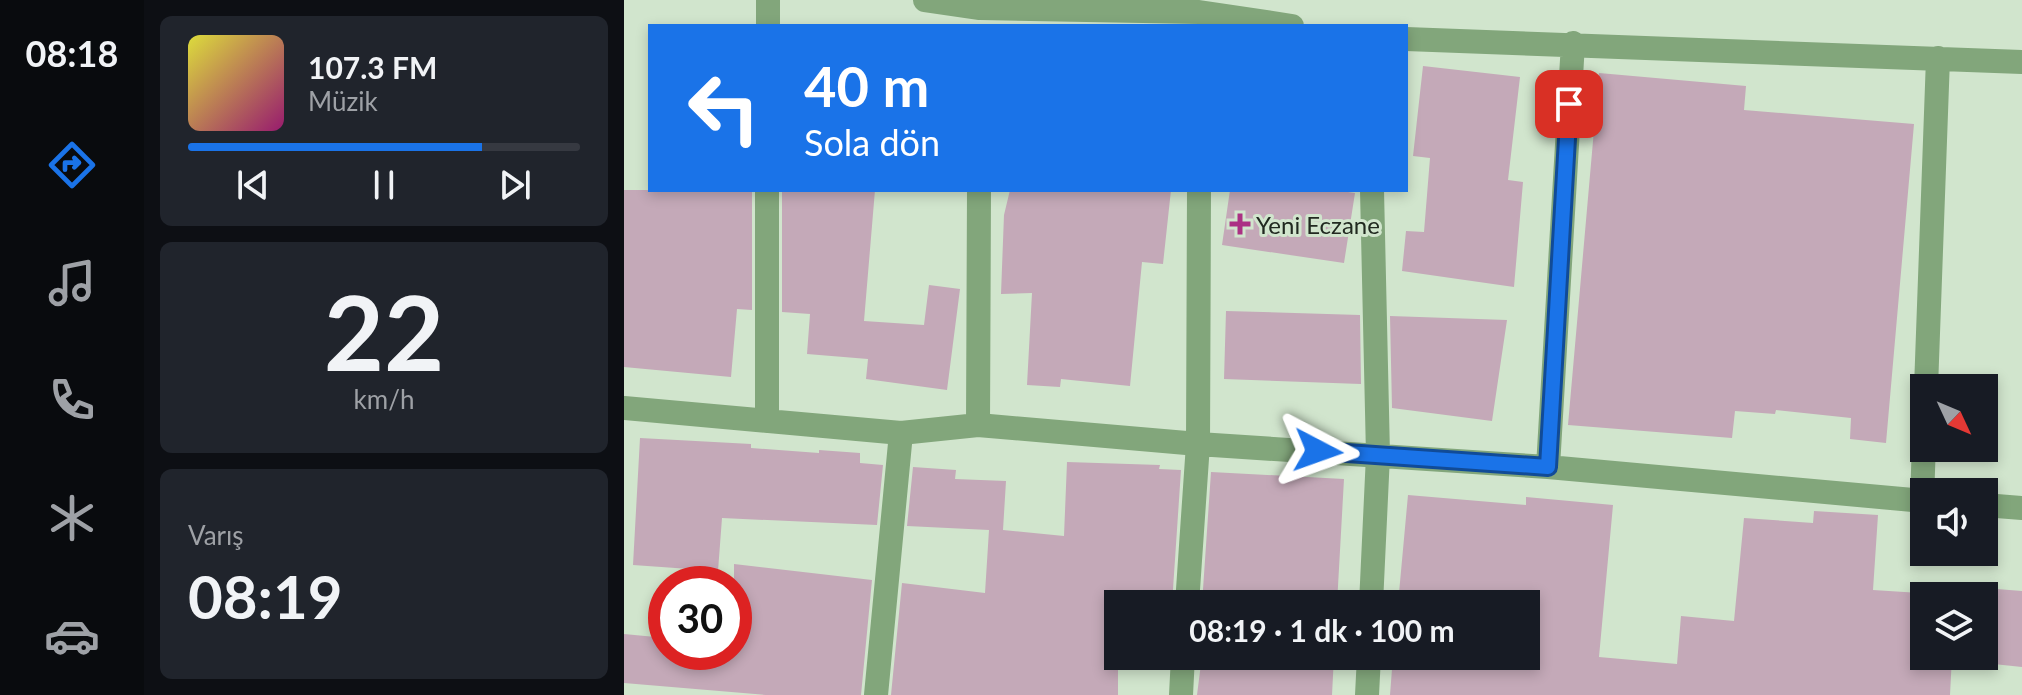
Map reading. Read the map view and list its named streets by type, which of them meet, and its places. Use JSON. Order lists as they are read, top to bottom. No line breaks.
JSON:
{"places":{"health":["Yeni Eczane"]},"north":"bottom right","page":{"tabs":"08:18","turn":["40 m","Sola dön"],"song":["107.3 FM","Müzik"],"tile":[["22","km/h"],["Varış","08:19"]],"limit":"30","trip":"08:19 · 1 dk · 100 m"}}
